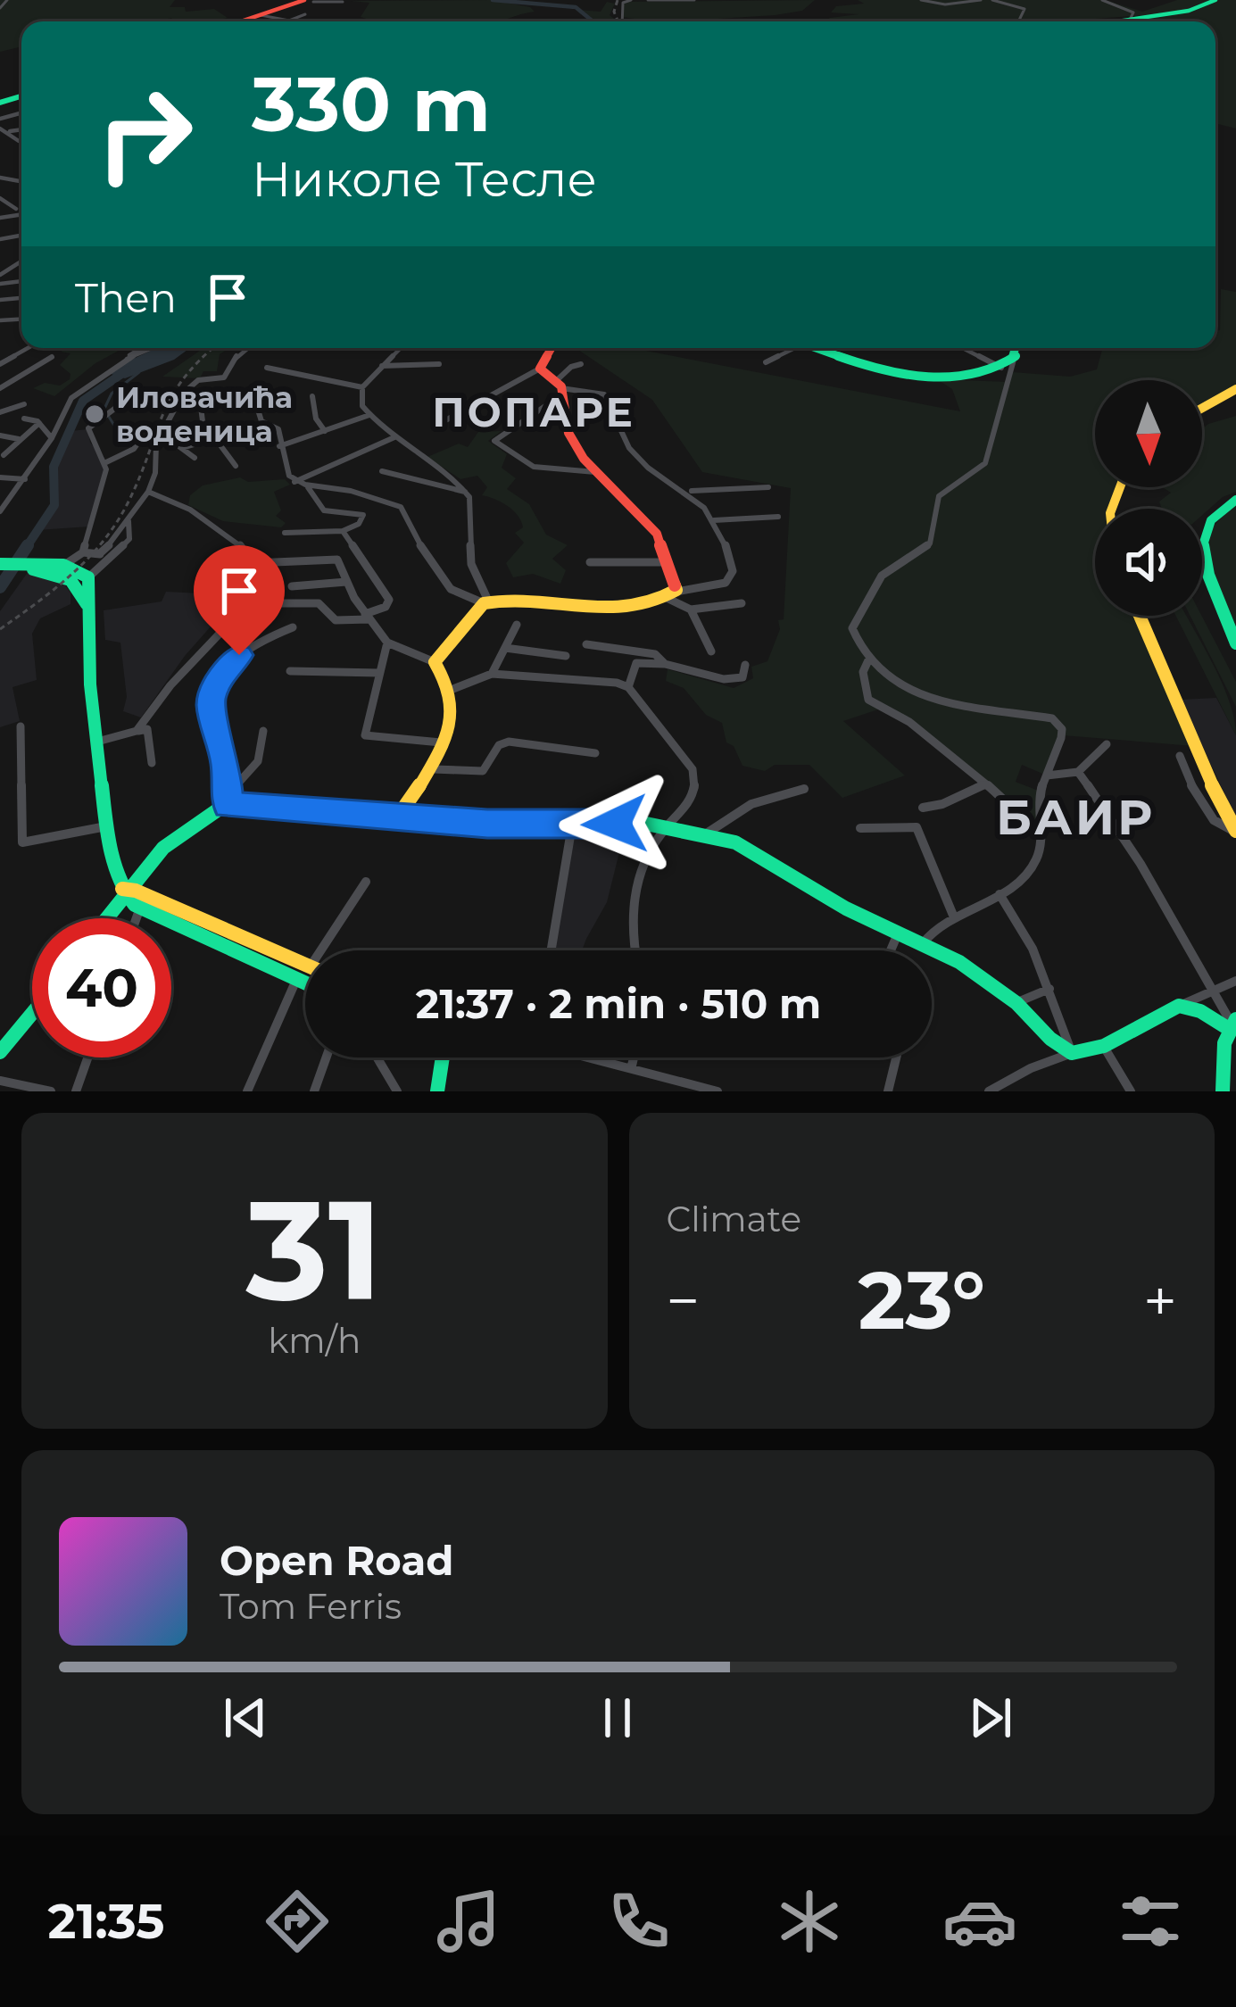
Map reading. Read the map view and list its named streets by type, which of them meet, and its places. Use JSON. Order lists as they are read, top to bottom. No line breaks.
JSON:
{"districts":["ПОПАРЕ","БАИР"],"places":["Иловачића воденица"],"north":"bottom","page":{"turn":["330 m","Николе Тесле"],"then":"Then","limit":"40","trip":"21:37 · 2 min · 510 m","tile":[["31","km/h"],"Climate"],"heat":["−","23°","+"],"song":["Open Road","Tom Ferris"],"tabs":"21:35"}}
